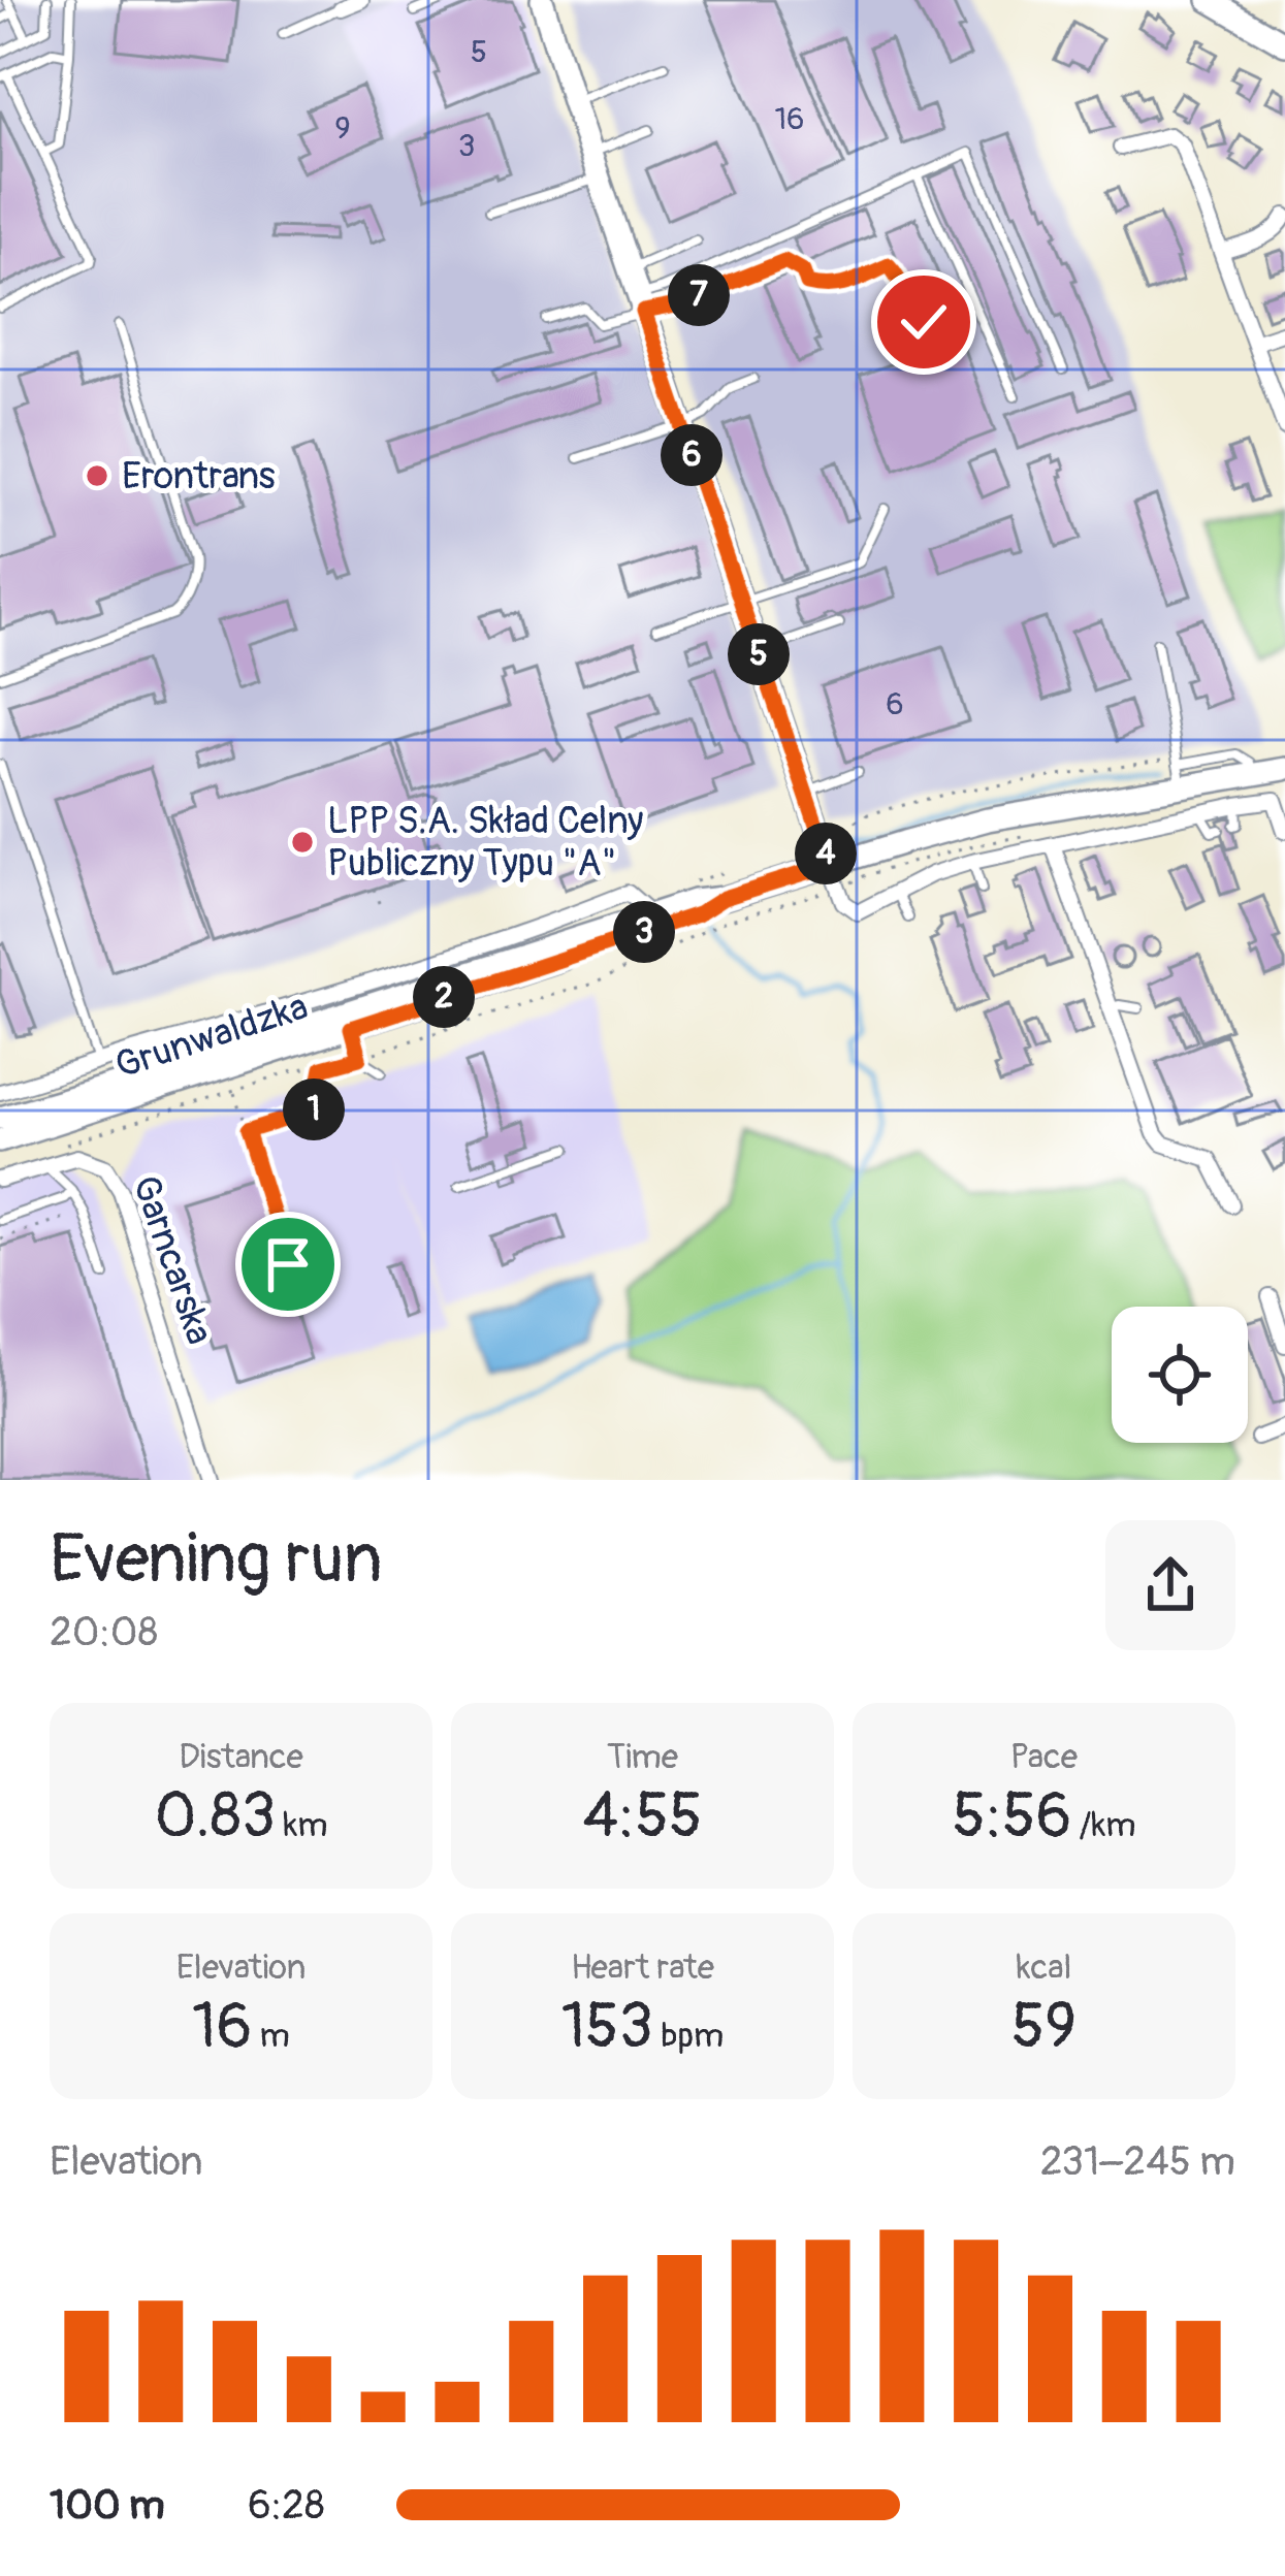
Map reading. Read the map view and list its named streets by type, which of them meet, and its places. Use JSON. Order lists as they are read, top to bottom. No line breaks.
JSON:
{"streets":{"main road":["Grunwaldzka"],"street":["Garncarska"]},"places":["Erontrans","LPP S.A. Skład Celny Publiczny Typu \"A\""],"house_numbers":["5","16","9","3","6"],"page":{"pins":["7","6","5","4","3","2","1"],"heading":["Evening run","20:08"],"stats":[["Distance","0.83 km"],["Time","4:55"],["Pace","5:56 /km"],["Elevation","16 m"],["Heart rate","153 bpm"],["kcal","59"]],"chart":["Elevation","231–245 m"],"list":[{"name":"100 m","note":"6:28"}]}}
